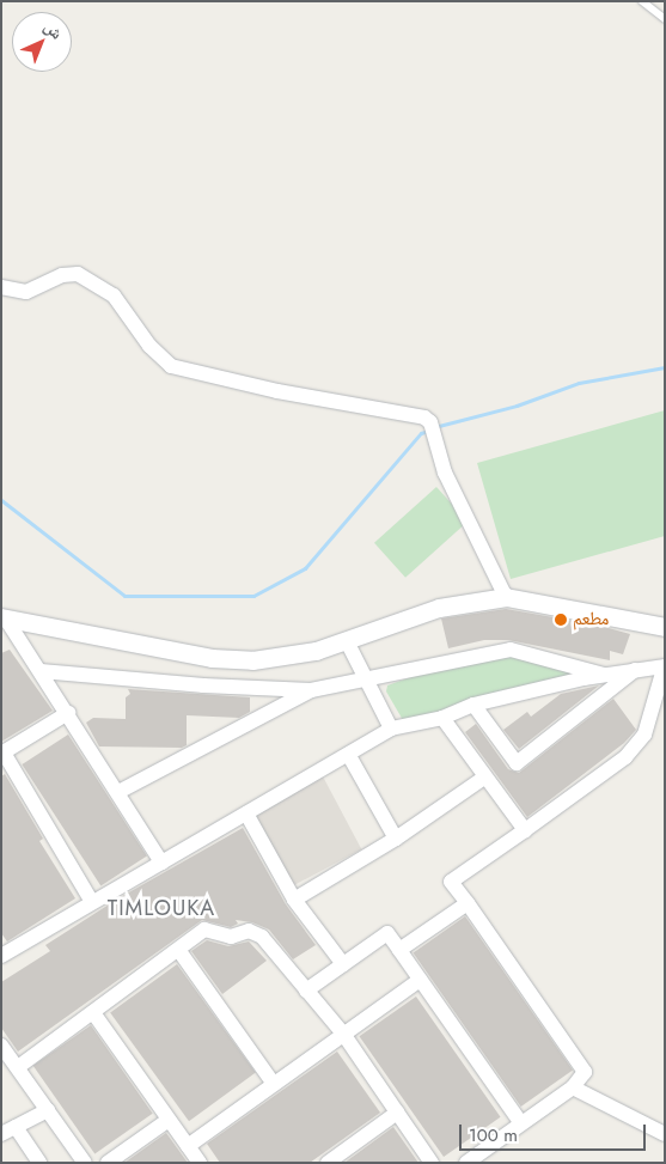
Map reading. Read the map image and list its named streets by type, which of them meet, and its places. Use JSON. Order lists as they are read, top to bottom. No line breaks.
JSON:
{"districts":["TIMLOUKA"],"places":["مطعم"],"scale_bar":"100 m","north":"top right"}
